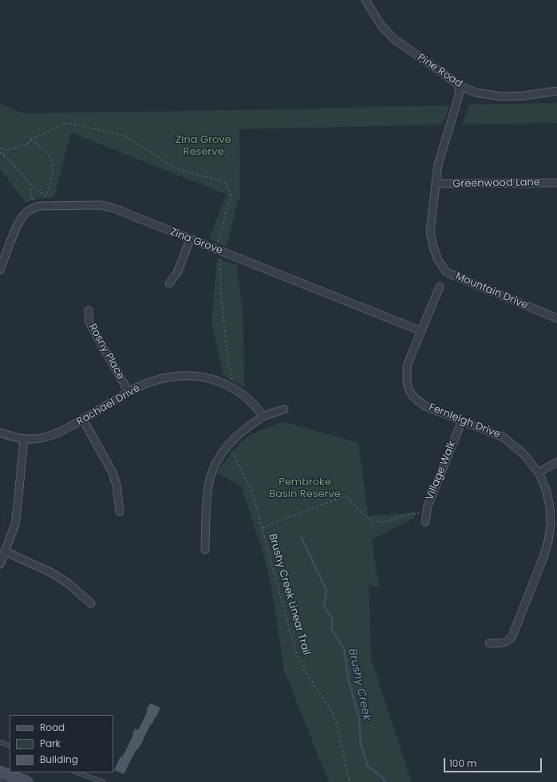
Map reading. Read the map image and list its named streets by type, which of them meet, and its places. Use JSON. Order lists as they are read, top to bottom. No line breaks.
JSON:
{"streets":{"street":["Pine Road","Greenwood Lane","Zina Grove","Mountain Drive","Rosny Place","Rachael Drive","Fernleigh Drive","Village Walk"],"path":["Brushy Creek Linear Trail"]},"crossings":[["Pine Road","Mountain Drive"],["Greenwood Lane","Mountain Drive"],["Zina Grove","Fernleigh Drive"],["Rosny Place","Rachael Drive"],["Fernleigh Drive","Village Walk"]],"water":["Brushy Creek"],"parks":["Zina Grove Reserve","Pembroke Basin Reserve"],"legend":["Road","Park","Building"],"scale_bar":"100 m"}
